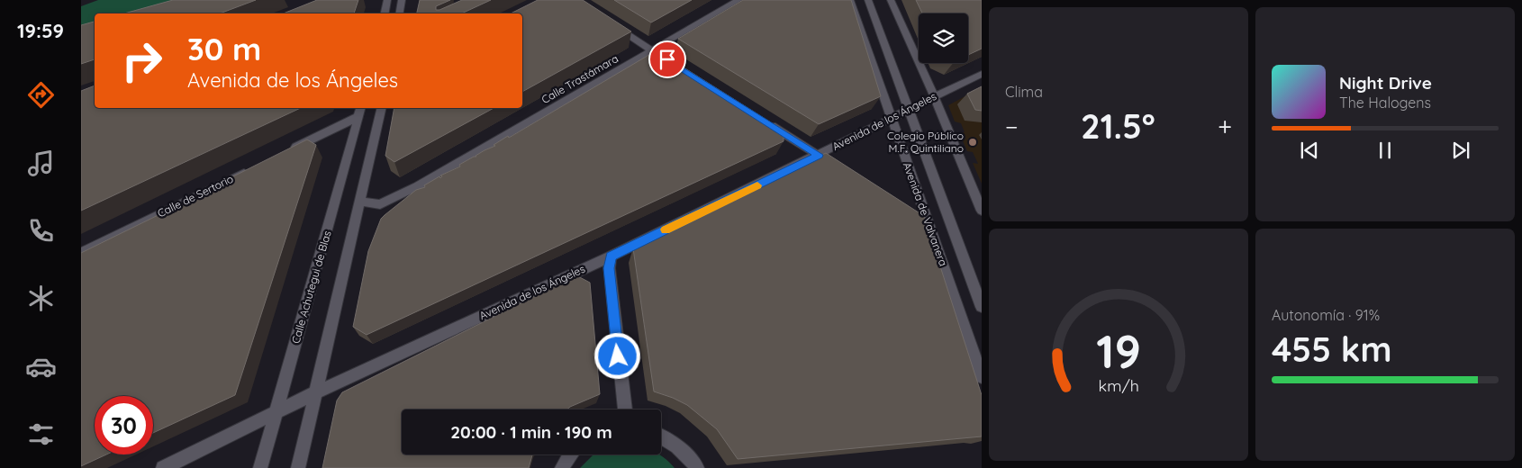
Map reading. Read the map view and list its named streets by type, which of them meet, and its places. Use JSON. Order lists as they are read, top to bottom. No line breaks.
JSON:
{"streets":{"street":["Calle Trastámara","Avenida de los Ángeles","Calle de Sertorio","Avenida de Valvanera","Calle Achutegui de Blas"]},"crossings":[["Avenida de los Ángeles","Avenida de Valvanera"],["Avenida de los Ángeles","Calle Achutegui de Blas"]],"places":["Colegio Público M.F. Quintiliano"],"page":{"tabs":"19:59","tile":["Clima",["Autonomía · 91%","455 km"]],"turn":["30 m","Avenida de los Ángeles"],"song":["Night Drive","The Halogens"],"heat":["−","21.5°","+"],"limit":"30","trip":"20:00 · 1 min · 190 m","gauge":["19","km/h"]}}
